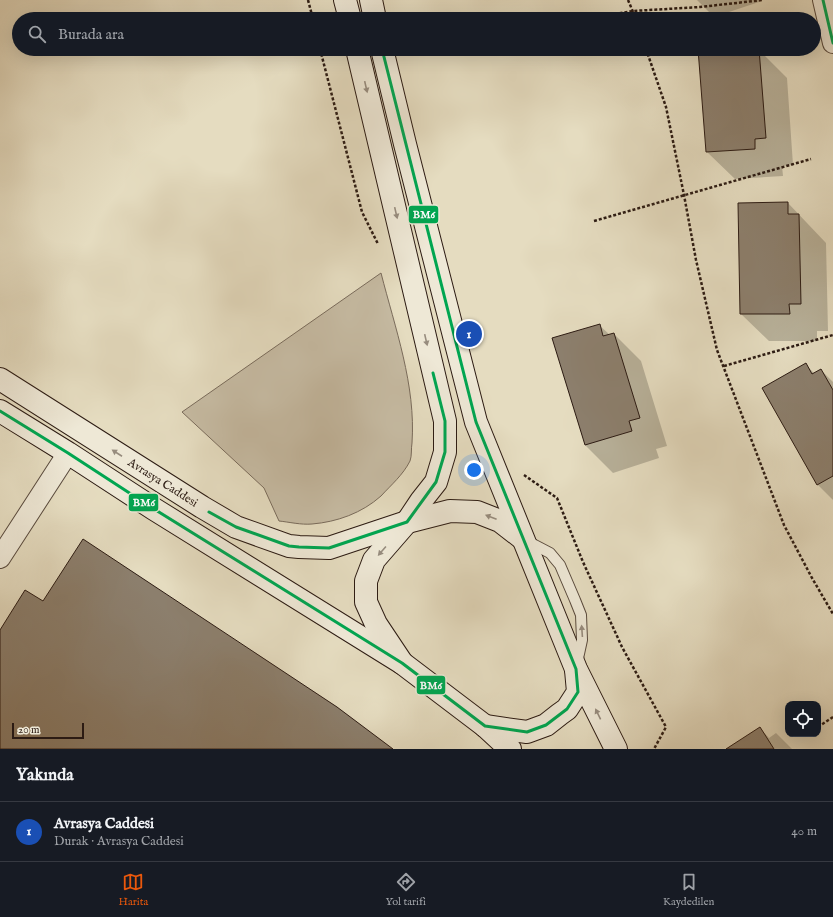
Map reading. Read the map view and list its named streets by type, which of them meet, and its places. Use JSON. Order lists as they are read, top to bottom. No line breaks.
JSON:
{"streets":{"street":["Avrasya Caddesi"]},"lines":["transit line BM6"],"scale_bar":"20 m","page":{"search":"Burada ara","pins":"1","scale":"20 m","heading":"Yakında","list":[{"mark":"1","name":"Avrasya Caddesi","note":"Durak · Avrasya Caddesi","value":"40 m"}],"nav":["Harita","Yol tarifi","Kaydedilen"]}}
